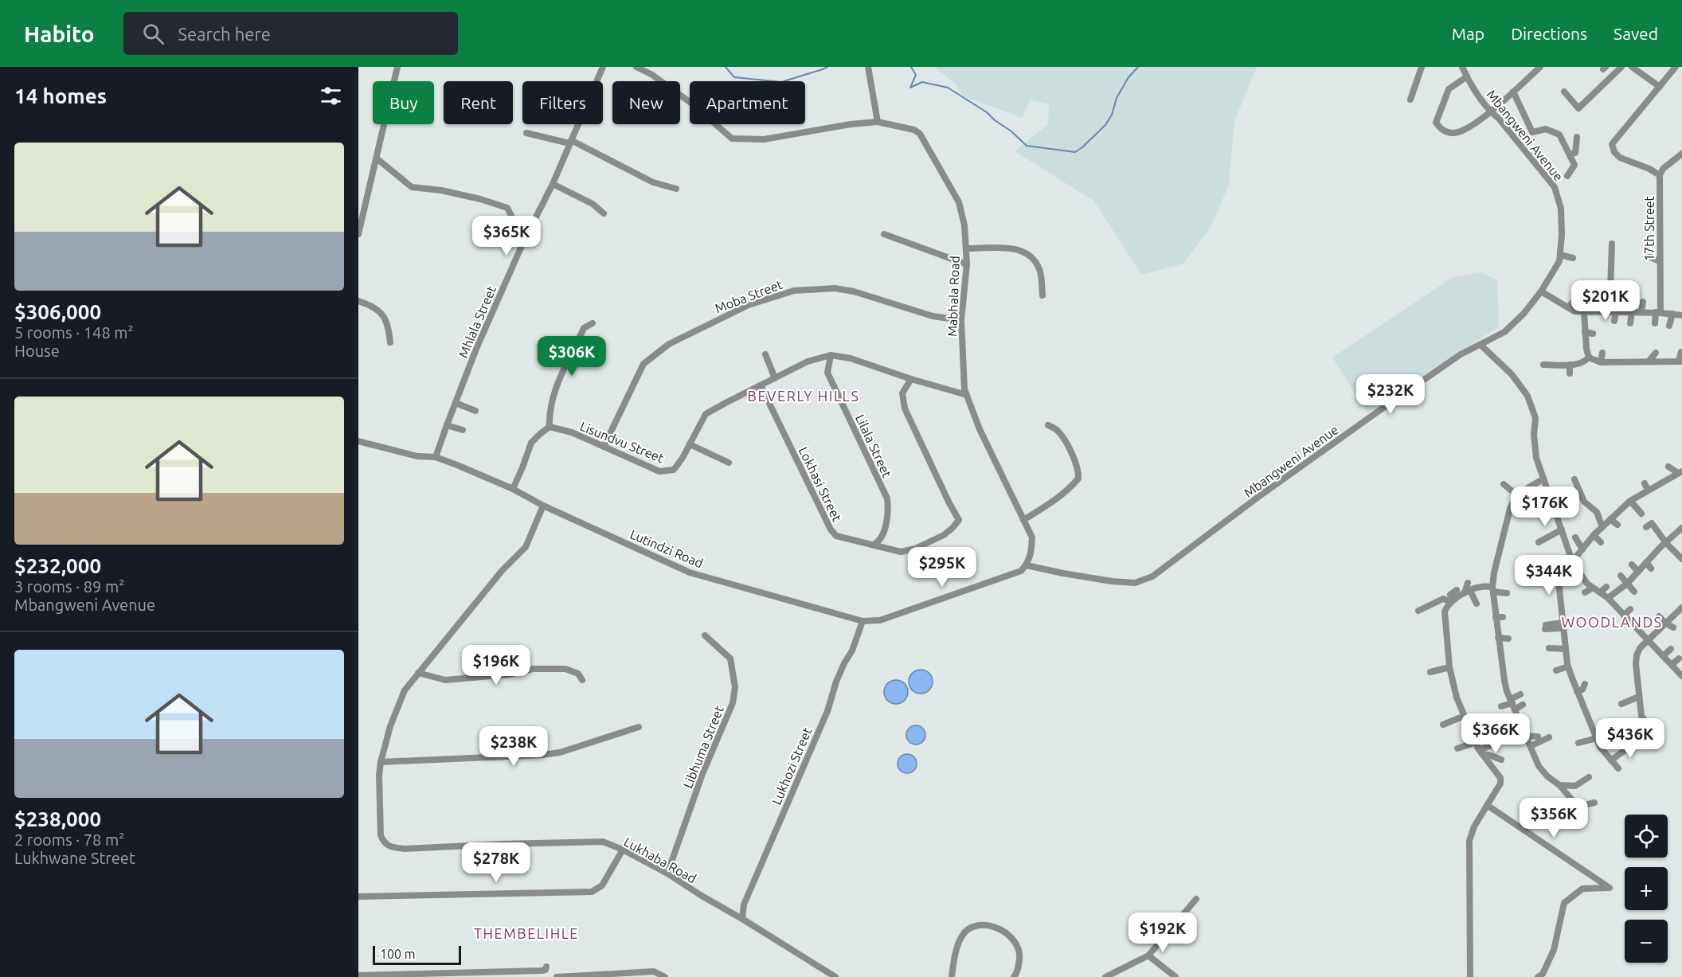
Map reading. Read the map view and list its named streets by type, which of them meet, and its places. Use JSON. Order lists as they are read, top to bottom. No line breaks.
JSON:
{"streets":{"street":["Mbangweni Avenue","17th Street","Moba Street","Mabhala Road","Mhlala Street","Lisundvu Street","Lilala Street","Lokhasi Street","Lutindzi Road","Libhuma Street","Lukhozi Street","Lukhaba Road"]},"crossings":[["Mbangweni Avenue","Mabhala Road"],["Mbangweni Avenue","Lutindzi Road"],["Moba Street","Mabhala Road"],["Moba Street","Lisundvu Street"],["Mabhala Road","Lisundvu Street"],["Mabhala Road","Lutindzi Road"],["Mhlala Street","Lutindzi Road"],["Lisundvu Street","Lilala Street"],["Lisundvu Street","Lokhasi Street"],["Lilala Street","Lokhasi Street"],["Lutindzi Road","Lukhozi Street"],["Lutindzi Road","Lukhaba Road"],["Libhuma Street","Lukhaba Road"],["Lukhozi Street","Lukhaba Road"]],"districts":["BEVERLY HILLS","WOODLANDS","THEMBELIHLE"],"scale_bar":"100 m","page":{"header":"Habito","search":"Search here","nav":["Map","Directions","Saved"],"heading":"14 homes","chip":["Buy","Rent","Filters","New","Apartment"],"list":[{"name":"$306,000","note":"5 rooms · 148 m² · House"},{"name":"$232,000","note":"3 rooms · 89 m² · Mbangweni Avenue"},{"name":"$238,000","note":"2 rooms · 78 m² · Lukhwane Street"}],"price":["$365K","$201K","$306K","$232K","$176K","$295K","$344K","$196K","$366K","$436K","$238K","$356K","$278K","$192K"],"map_buttons":["+","−"],"scale":"100 m"}}
